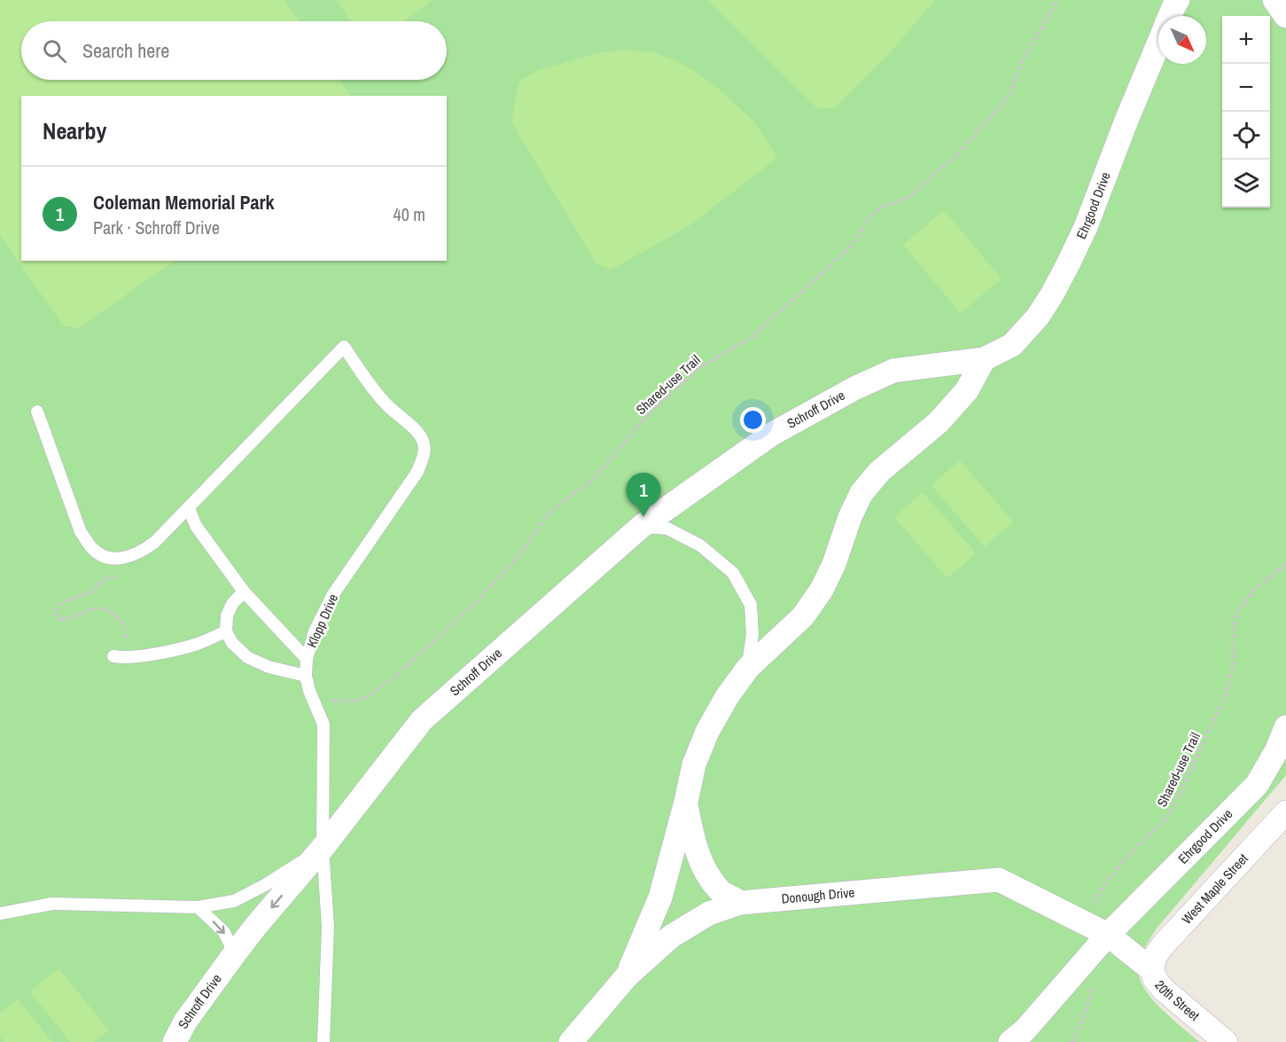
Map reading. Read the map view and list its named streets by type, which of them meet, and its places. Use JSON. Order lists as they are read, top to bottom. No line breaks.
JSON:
{"streets":{"street":["Ehrgood Drive","Schroff Drive","West Maple Street","Donough Drive","20th Street"],"lane":["Klopp Drive"],"path":["Shared-use Trail"]},"crossings":[["Ehrgood Drive","Shared-use Trail"],["Ehrgood Drive","Schroff Drive"],["Ehrgood Drive","Donough Drive"],["Ehrgood Drive","20th Street"],["Shared-use Trail","Klopp Drive"],["Shared-use Trail","Donough Drive"],["Shared-use Trail","20th Street"],["Schroff Drive","Klopp Drive"],["West Maple Street","20th Street"],["Donough Drive","20th Street"]],"north":"bottom right","page":{"map_buttons":["+","−"],"search":"Search here","heading":"Nearby","list":[{"mark":"1","name":"Coleman Memorial Park","note":"Park · Schroff Drive","value":"40 m"}],"pins":"1"}}
